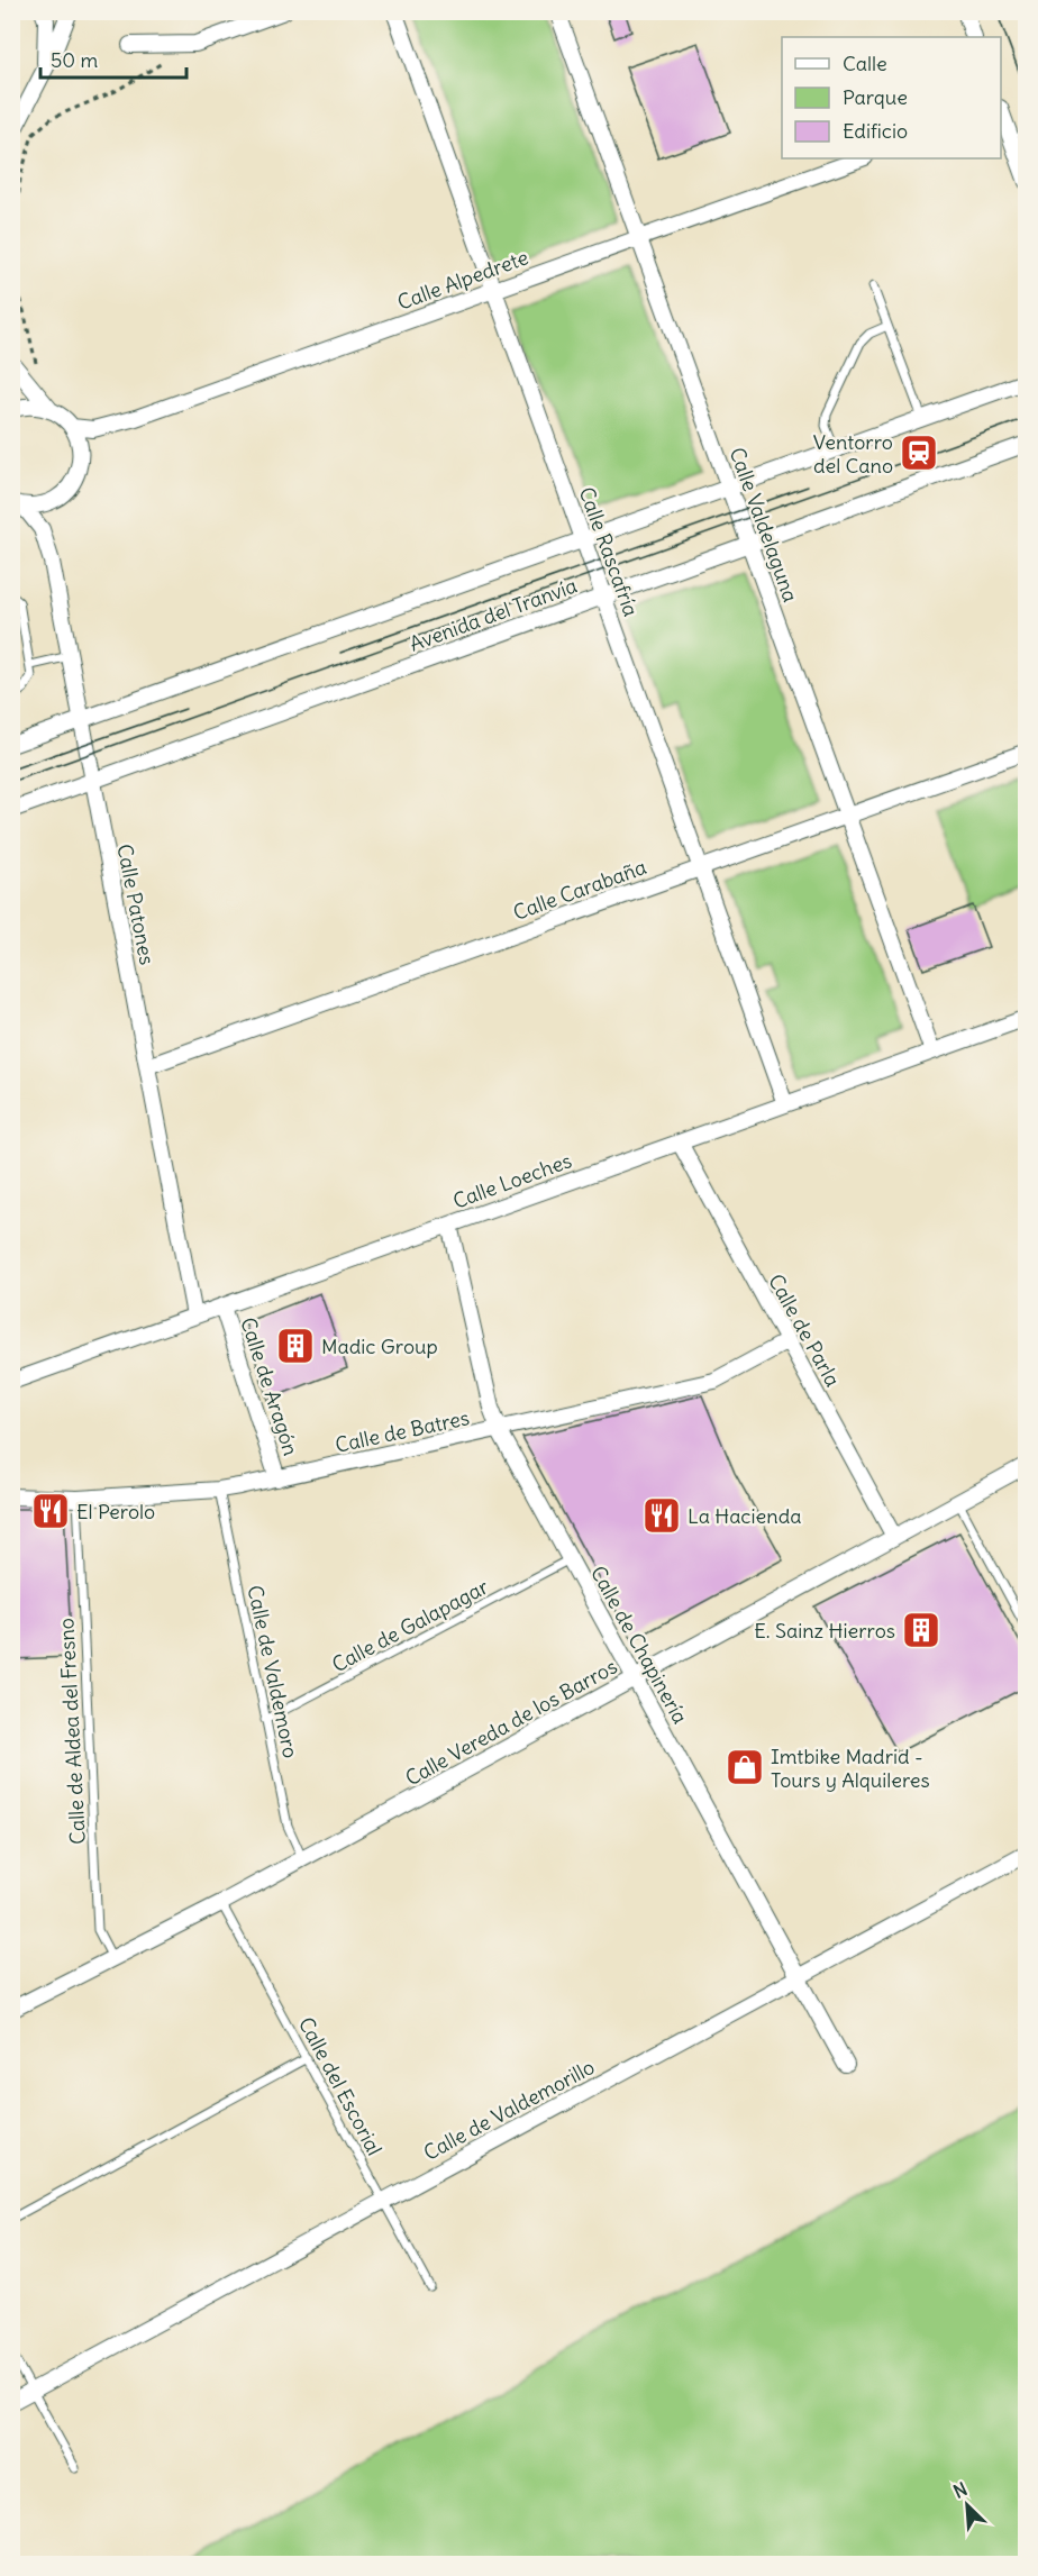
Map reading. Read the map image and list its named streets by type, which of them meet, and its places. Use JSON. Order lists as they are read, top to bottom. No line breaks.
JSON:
{"streets":{"street":["Calle Alpedrete","Calle Valdelaguna","Calle Rascafría","Avenida del Tranvía","Calle Carabaña","Calle Patones","Calle Loeches","Calle de Parla","Calle de Aragón","Calle de Batres","Calle de Chapinería","Calle Vereda de los Barros","Calle de Valdemorillo"],"lane":["Calle de Galapagar","Calle de Valdemoro","Calle de Aldea del Fresno","Calle del Escorial"]},"crossings":[["Calle Alpedrete","Calle Valdelaguna"],["Calle Alpedrete","Calle Rascafría"],["Calle Valdelaguna","Avenida del Tranvía"],["Calle Valdelaguna","Calle Carabaña"],["Calle Valdelaguna","Calle Loeches"],["Calle Rascafría","Avenida del Tranvía"],["Calle Rascafría","Calle Carabaña"],["Calle Rascafría","Calle Loeches"],["Avenida del Tranvía","Calle Patones"],["Calle Carabaña","Calle Patones"],["Calle Patones","Calle Loeches"],["Calle Loeches","Calle de Parla"],["Calle Loeches","Calle de Aragón"],["Calle Loeches","Calle de Chapinería"],["Calle de Parla","Calle de Batres"],["Calle de Parla","Calle Vereda de los Barros"],["Calle de Aragón","Calle de Batres"],["Calle de Batres","Calle de Chapinería"],["Calle de Batres","Calle de Valdemoro"],["Calle de Batres","Calle de Aldea del Fresno"],["Calle de Galapagar","Calle de Chapinería"],["Calle de Galapagar","Calle de Valdemoro"],["Calle de Chapinería","Calle Vereda de los Barros"],["Calle de Chapinería","Calle de Valdemorillo"],["Calle de Valdemoro","Calle Vereda de los Barros"],["Calle Vereda de los Barros","Calle de Aldea del Fresno"],["Calle Vereda de los Barros","Calle del Escorial"],["Calle del Escorial","Calle de Valdemorillo"]],"places":{"station":["Ventorro del Cano"],"building":["Madic Group","E. Sainz Hierros"],"restaurant":["El Perolo","La Hacienda"],"shop":["Imtbike Madrid - Tours y Alquileres"]},"legend":["Calle","Parque","Edificio"],"scale_bar":"50 m","north":"top left"}
